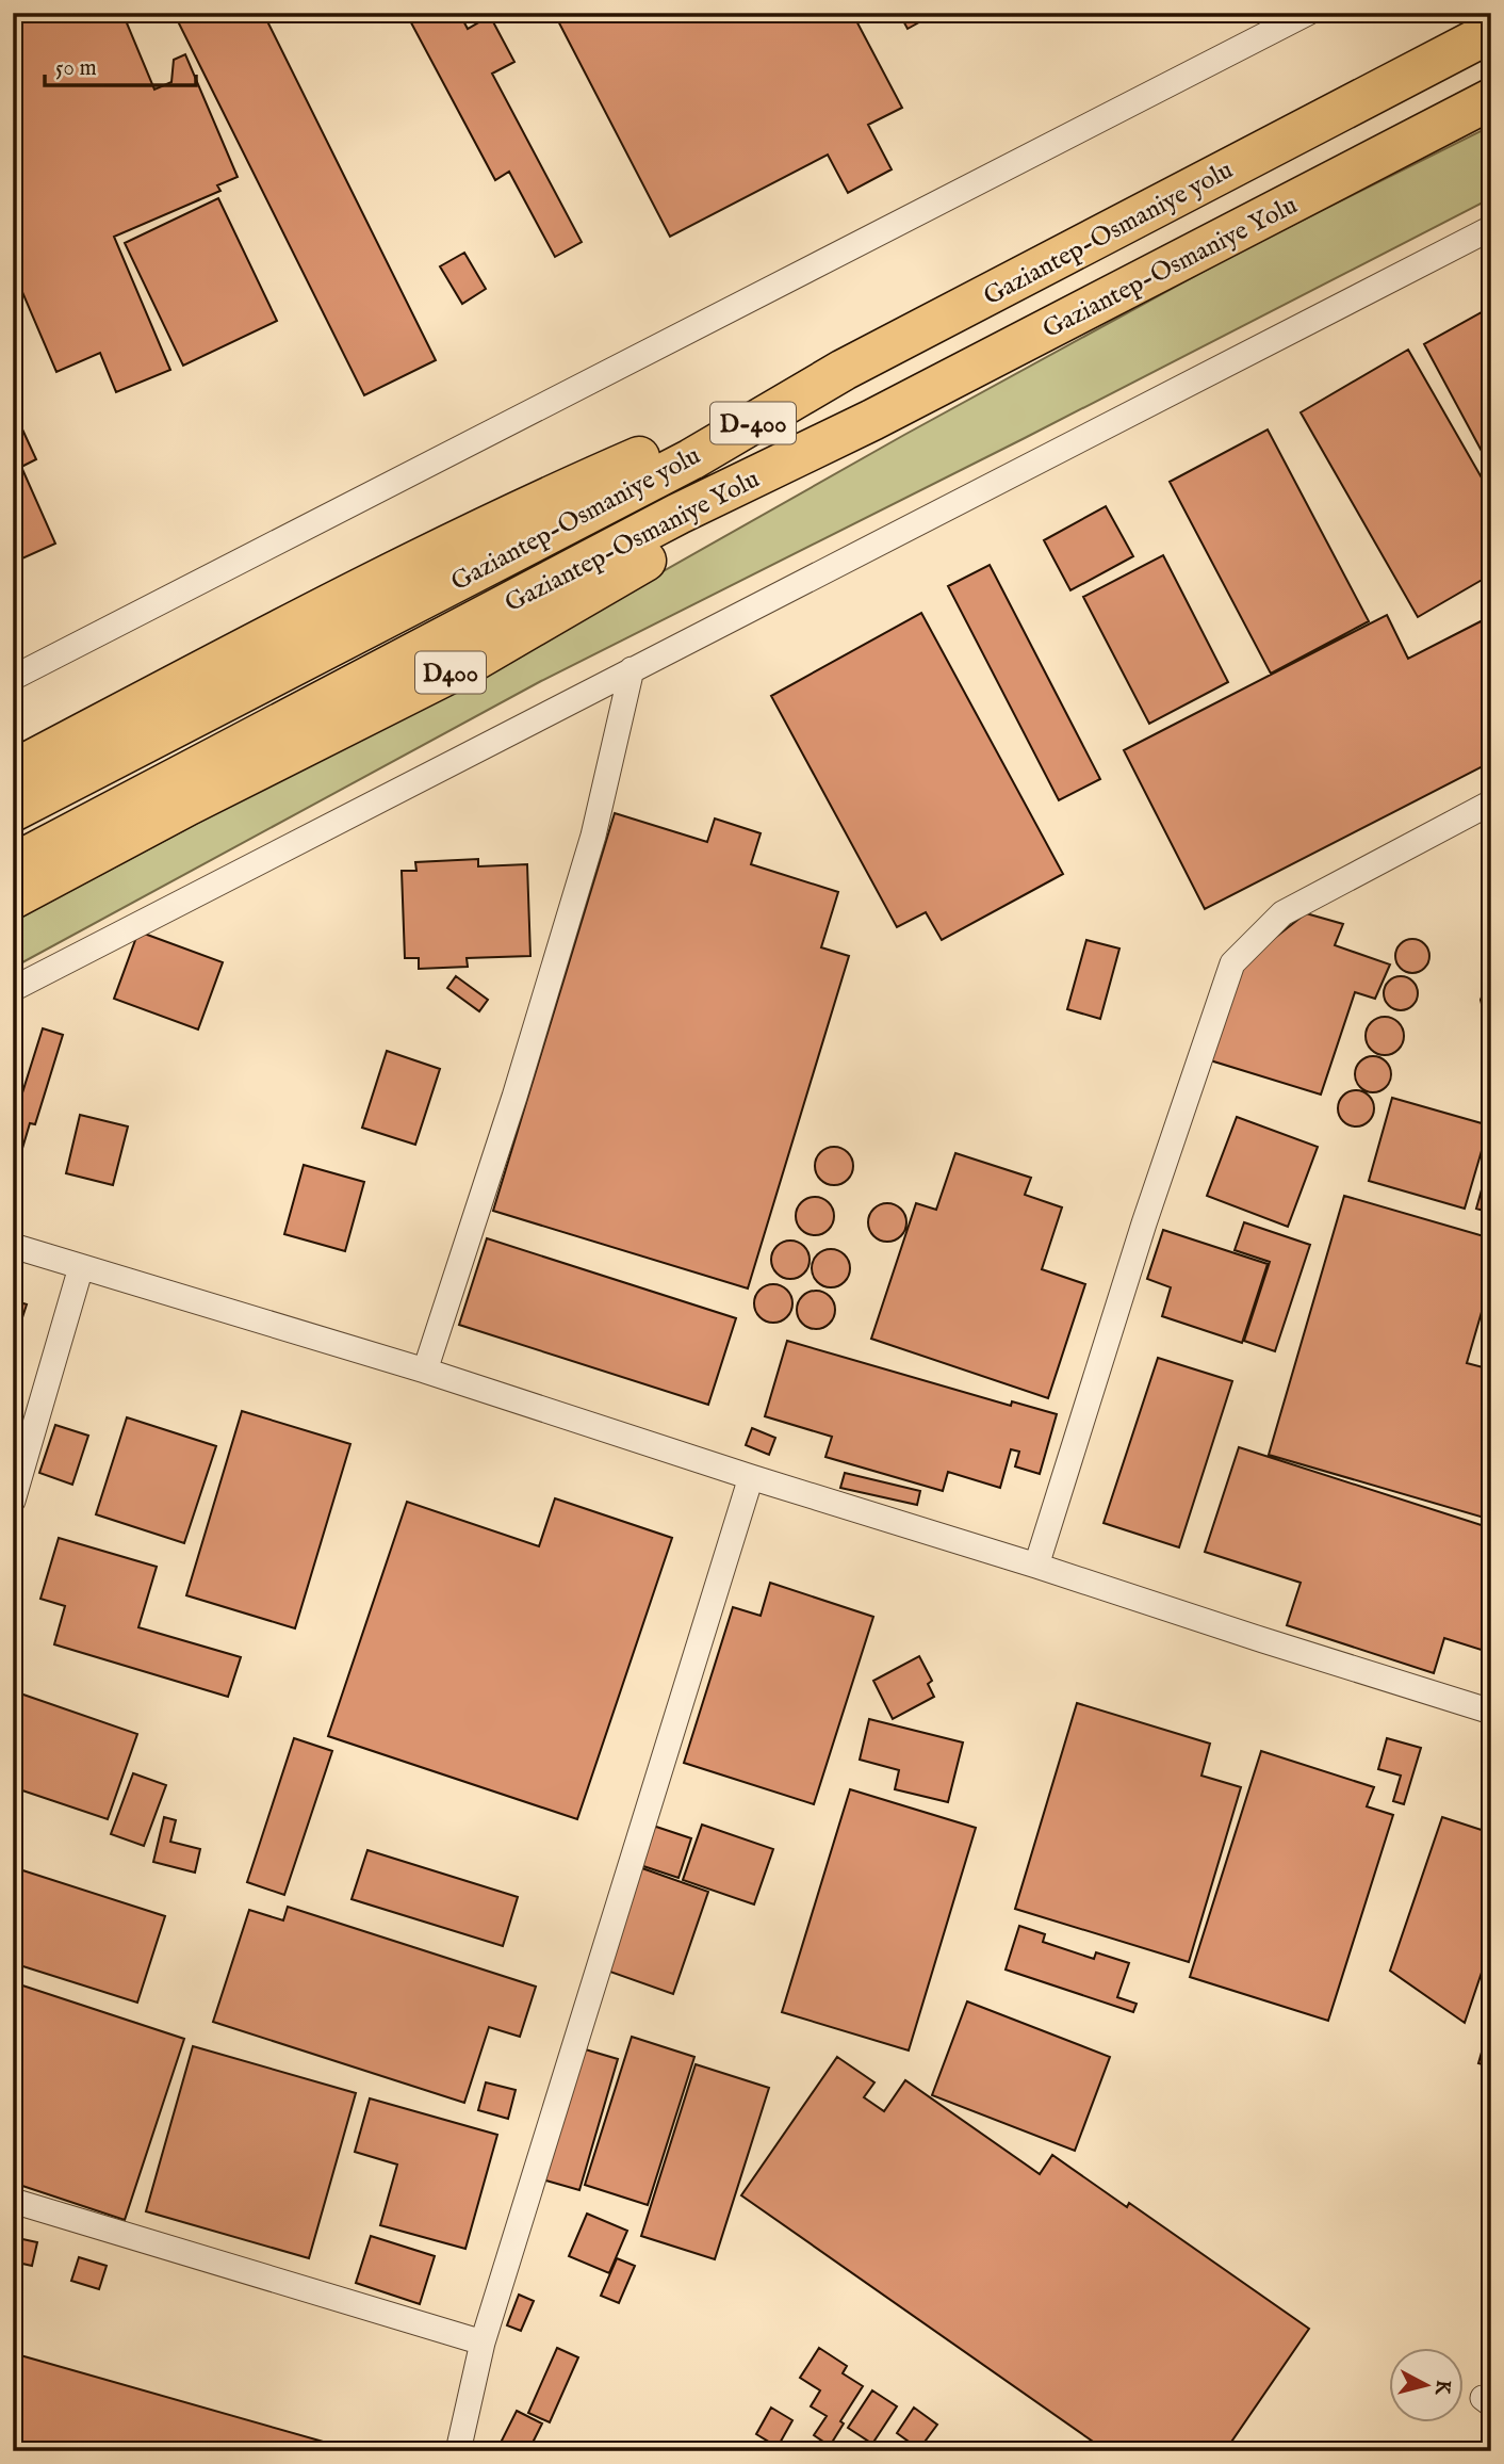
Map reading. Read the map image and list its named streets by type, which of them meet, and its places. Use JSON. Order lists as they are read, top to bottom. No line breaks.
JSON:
{"streets":{"highway":["Gaziantep-Osmaniye yolu","Gaziantep-Osmaniye Yolu","D-400","D400"]},"crossings":[["Gaziantep-Osmaniye Yolu","D400"]],"scale_bar":"50 m","north":"right"}
